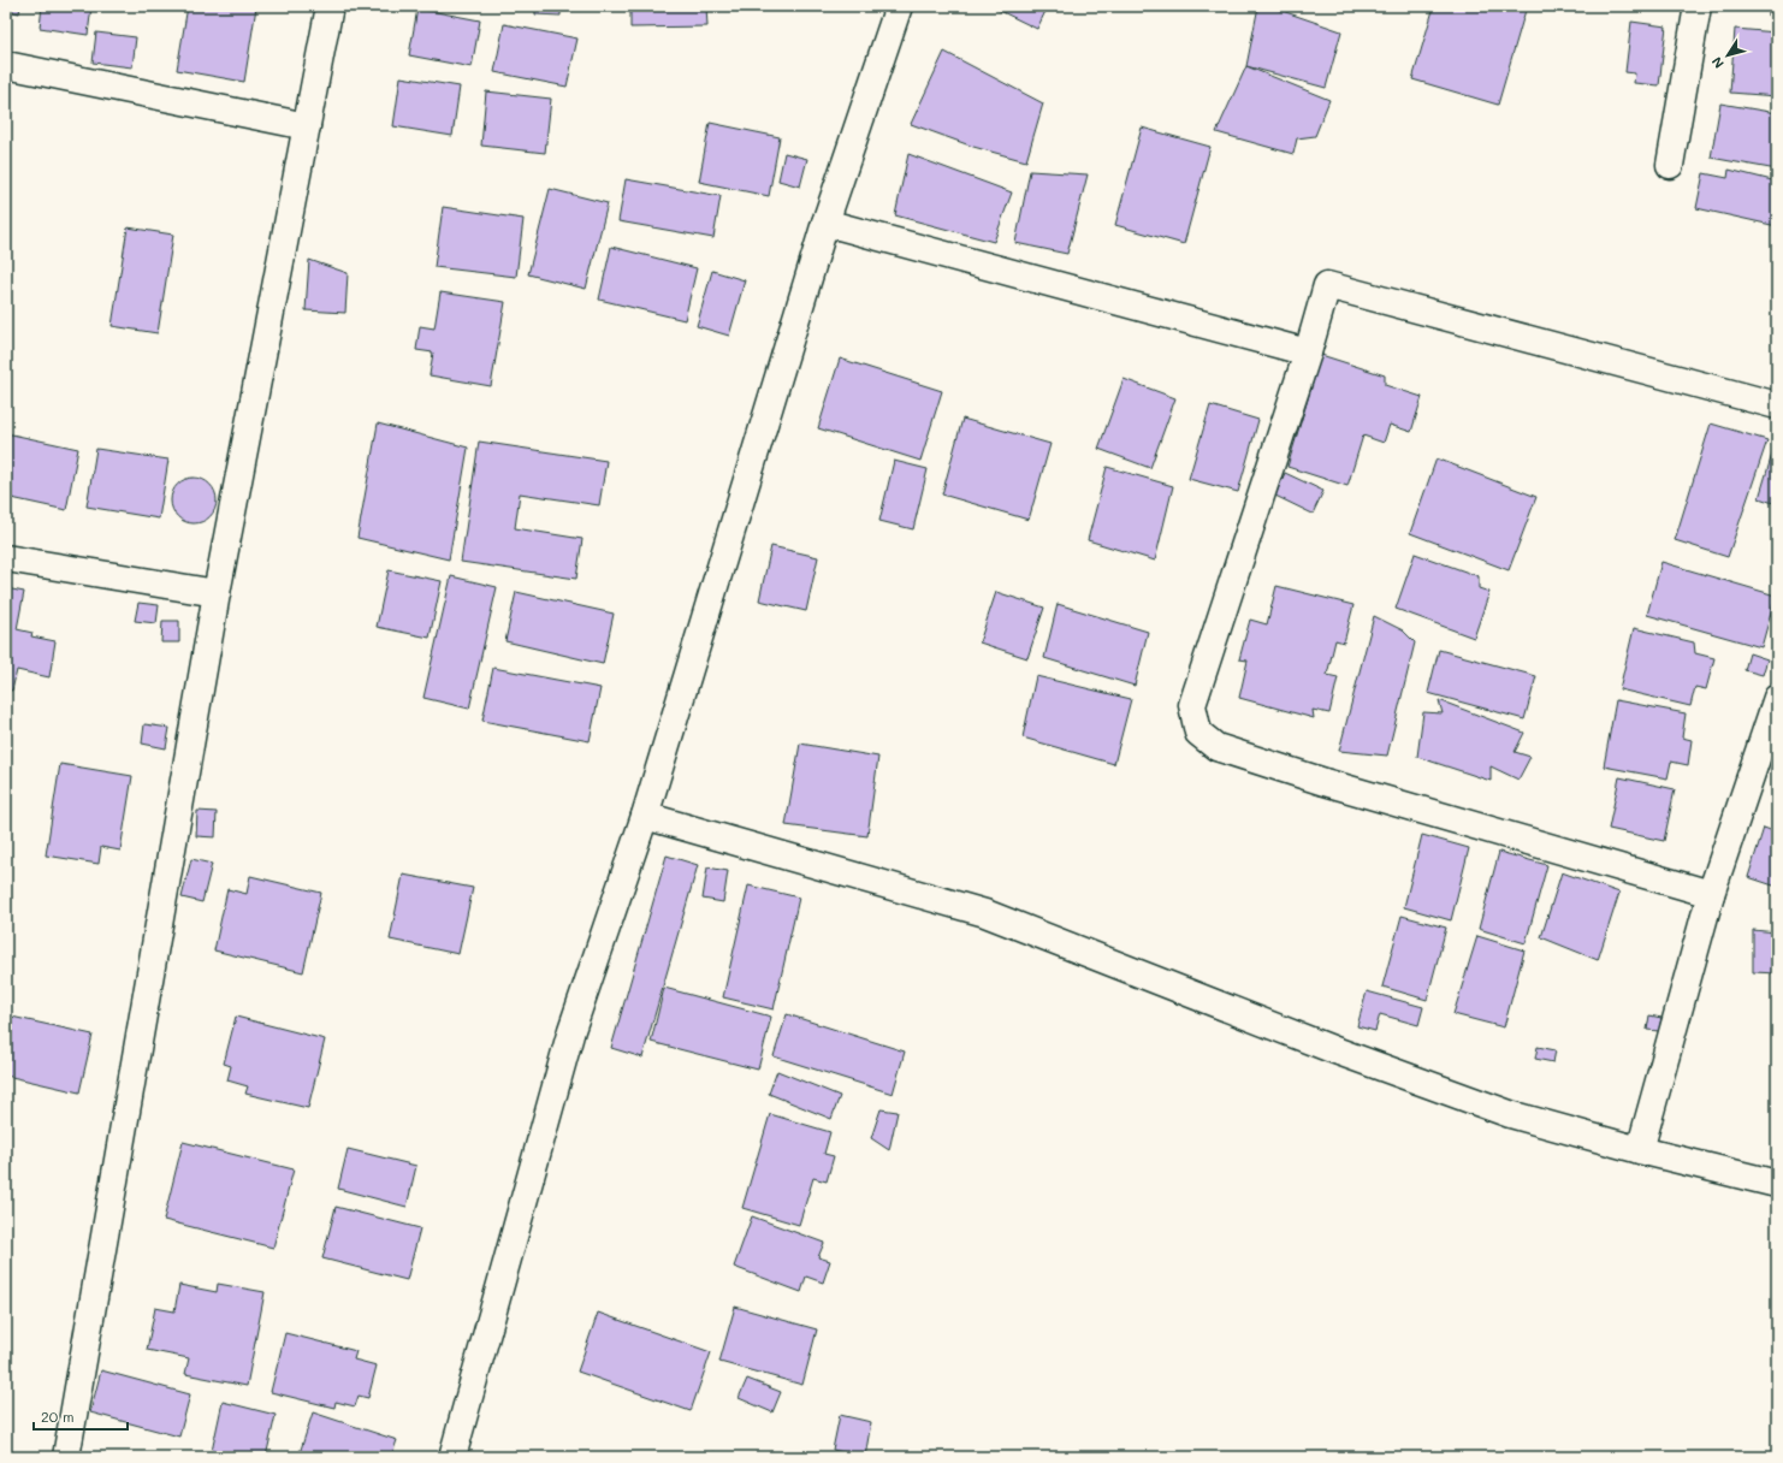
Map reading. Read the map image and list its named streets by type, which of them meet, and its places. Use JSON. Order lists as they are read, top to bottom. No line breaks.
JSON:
{"scale_bar":"20 m","north":"bottom left"}
